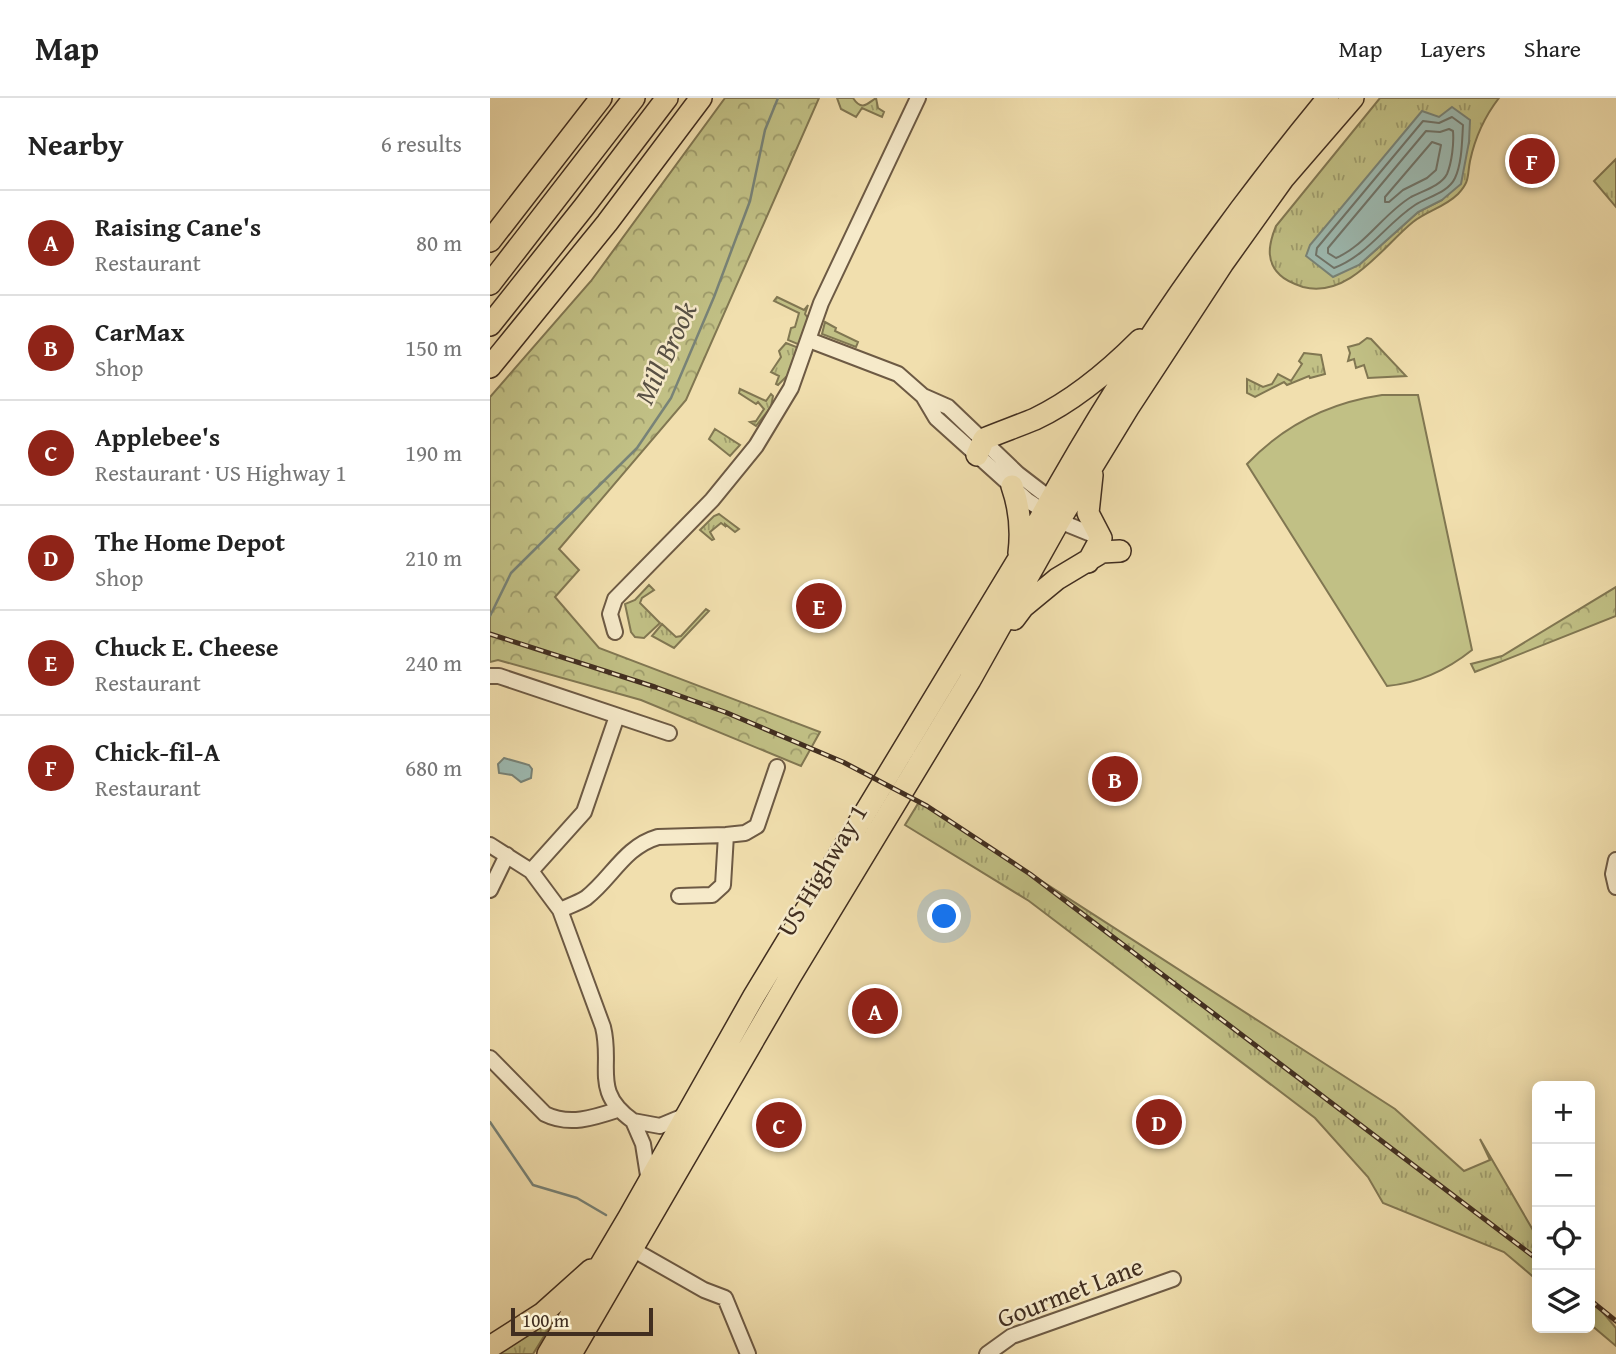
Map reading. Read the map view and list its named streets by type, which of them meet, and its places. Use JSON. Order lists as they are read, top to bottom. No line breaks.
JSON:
{"streets":{"highway":["US Highway 1"],"street":["Gourmet Lane"]},"water":["Mill Brook"],"scale_bar":"100 m","page":{"header":"Map","nav":["Map","Layers","Share"],"heading":["Nearby","6 results"],"pins":["F","E","B","A","D","C"],"list":[{"mark":"A","name":"Raising Cane's","note":"Restaurant","value":"80 m"},{"mark":"B","name":"CarMax","note":"Shop","value":"150 m"},{"mark":"C","name":"Applebee's","note":"Restaurant · US Highway 1","value":"190 m"},{"mark":"D","name":"The Home Depot","note":"Shop","value":"210 m"},{"mark":"E","name":"Chuck E. Cheese","note":"Restaurant","value":"240 m"},{"mark":"F","name":"Chick-fil-A","note":"Restaurant","value":"680 m"}],"map_buttons":["+","−"],"scale":"100 m"}}
